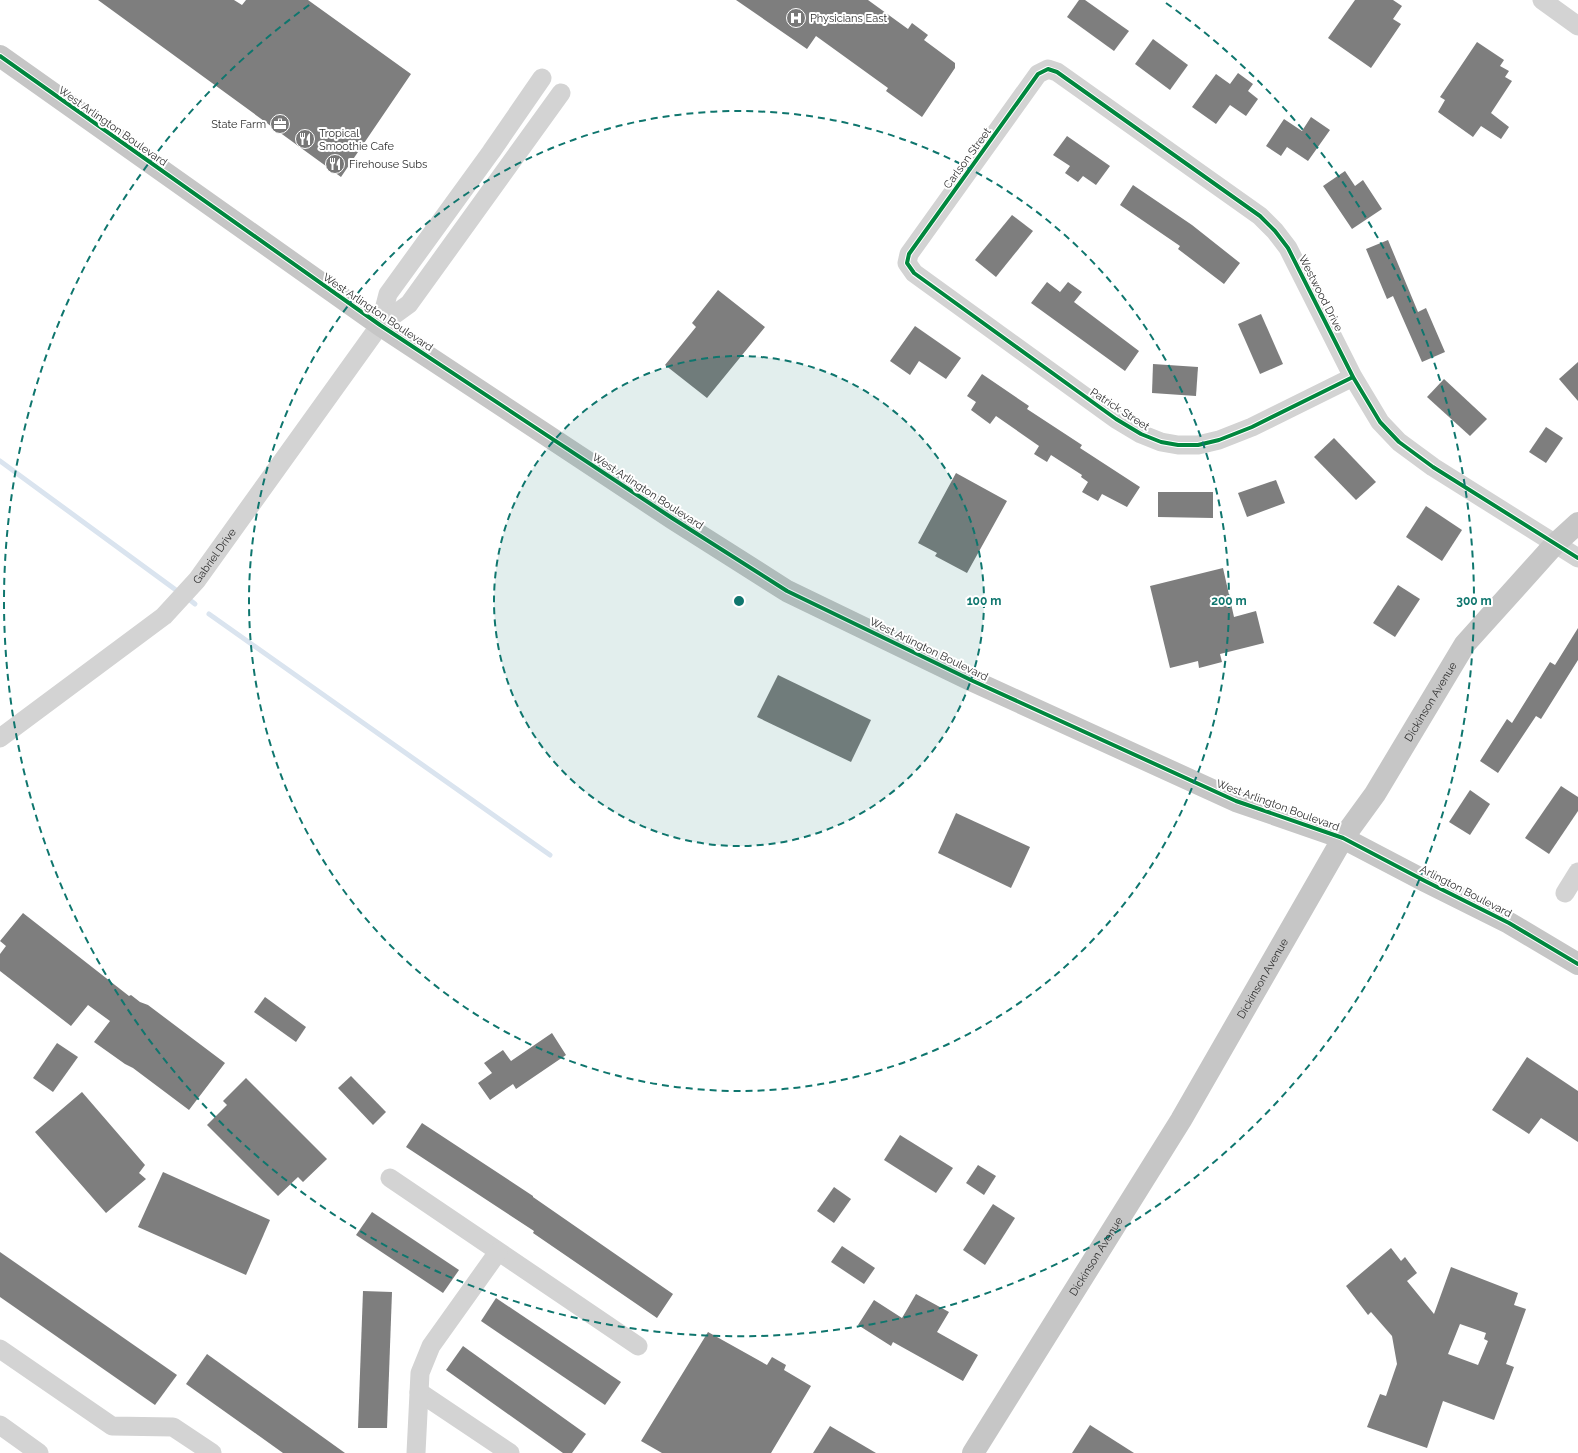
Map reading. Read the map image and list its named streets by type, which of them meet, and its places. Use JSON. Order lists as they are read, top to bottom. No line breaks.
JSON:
{"streets":{"main road":["West Arlington Boulevard","Dickinson Avenue","Arlington Boulevard"],"street":["Carlson Street","Westwood Drive","Patrick Street","Gabriel Drive"]},"crossings":[["West Arlington Boulevard","Gabriel Drive"],["West Arlington Boulevard","Dickinson Avenue"],["West Arlington Boulevard","Arlington Boulevard"],["Carlson Street","Westwood Drive"],["Carlson Street","Patrick Street"],["Westwood Drive","Patrick Street"],["Westwood Drive","Dickinson Avenue"],["Dickinson Avenue","Arlington Boulevard"]],"places":{"hospital":["Physicians East"],"office":["State Farm"],"restaurant":["Tropical Smoothie Cafe","Firehouse Subs"]},"rings":["100 m","200 m","300 m"]}
